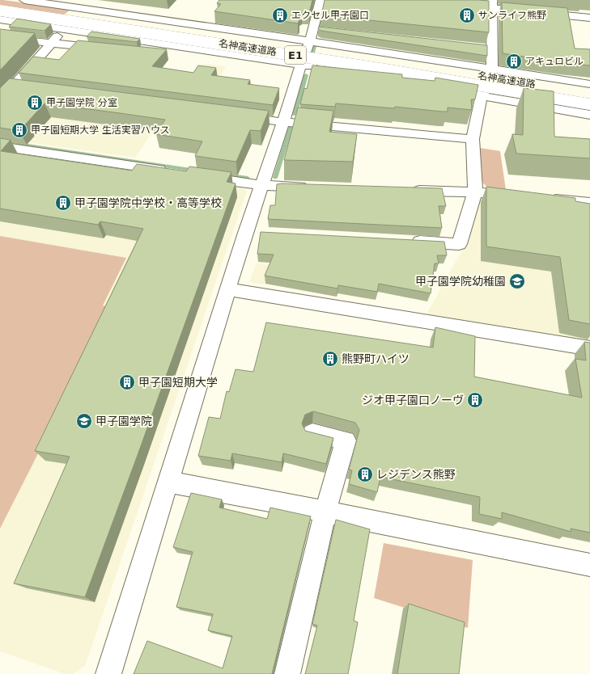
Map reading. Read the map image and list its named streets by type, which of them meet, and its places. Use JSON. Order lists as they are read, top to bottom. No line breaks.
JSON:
{"streets":{"main road":["名神高速道路","E1"]},"places":{"building":["エクセル甲子園口","サンライフ熊野","アキュロビル","甲子園学院 分室","甲子園短期大学 生活実習ハウス","甲子園学院中学校・高等学校","熊野町ハイツ","甲子園短期大学","ジオ甲子園口ノーヴ","レジデンス熊野"],"school or university":["甲子園学院幼稚園","甲子園学院"]}}
